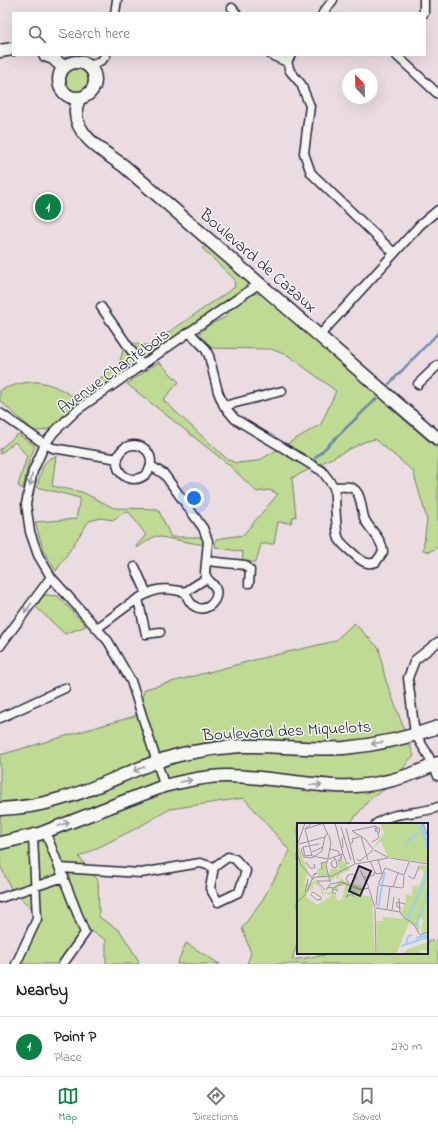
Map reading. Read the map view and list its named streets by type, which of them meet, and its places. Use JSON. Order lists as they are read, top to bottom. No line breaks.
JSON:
{"streets":{"main road":["Boulevard de Cazaux","Boulevard des Miquelots"],"street":["Avenue Chantebois"]},"crossings":[["Boulevard de Cazaux","Avenue Chantebois"],["Avenue Chantebois","Boulevard des Miquelots"]],"north":"top left","page":{"search":"Search here","pins":"1","heading":"Nearby","list":[{"mark":"1","name":"Point P","note":"Place","value":"270 m"}],"nav":["Map","Directions","Saved"]}}
